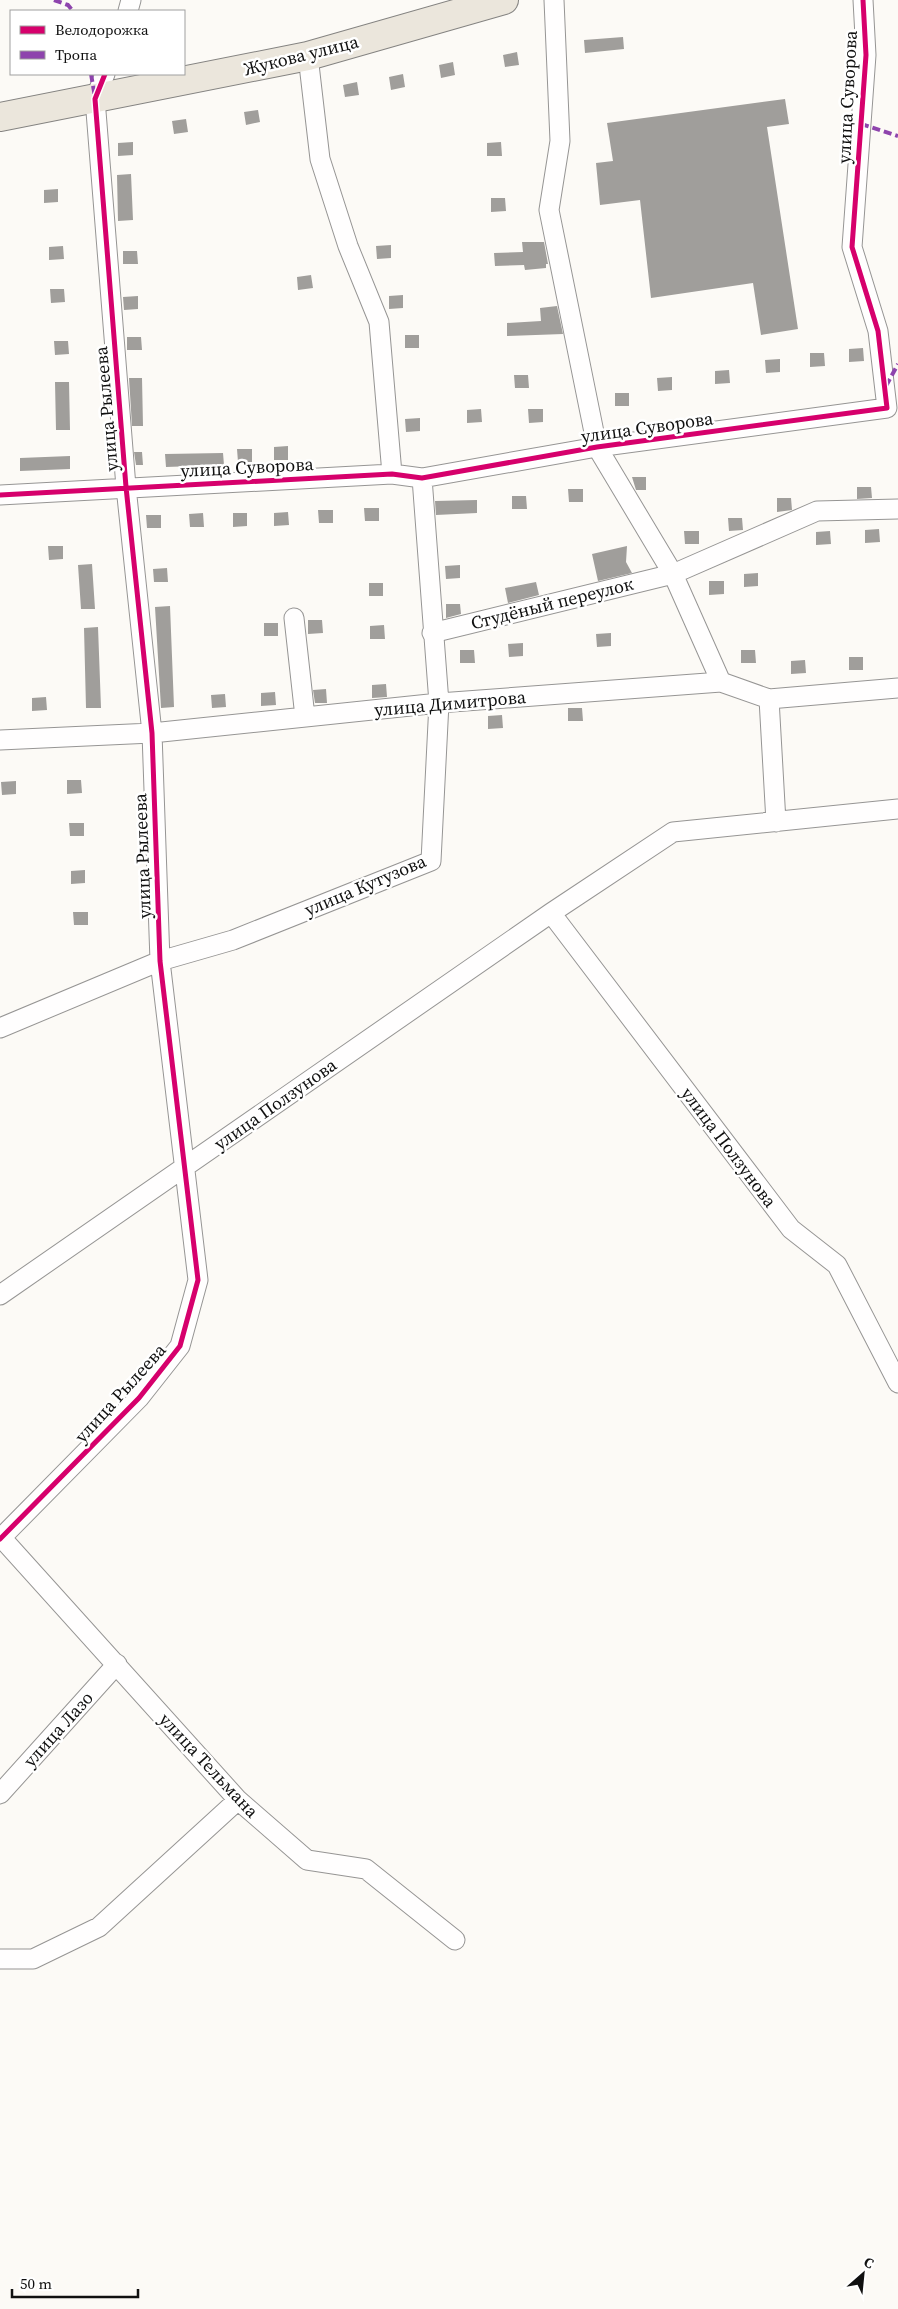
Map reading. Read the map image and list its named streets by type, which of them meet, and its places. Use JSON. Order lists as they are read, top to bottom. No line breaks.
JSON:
{"streets":{"main road":["Жукова улица"],"street":["улица Суворова","улица Рылеева","Студёный переулок","улица Димитрова","улица Кутузова","улица Ползунова","улица Лазо","улица Тельмана"]},"crossings":[["Жукова улица","улица Рылеева"],["улица Суворова","улица Рылеева"],["улица Суворова","улица Кутузова"],["улица Рылеева","улица Димитрова"],["улица Рылеева","улица Кутузова"],["улица Рылеева","улица Ползунова"],["улица Рылеева","улица Тельмана"],["Студёный переулок","улица Кутузова"],["улица Димитрова","улица Кутузова"],["улица Лазо","улица Тельмана"]],"legend":["Велодорожка","Тропа"],"scale_bar":"50 m","north":"top right"}
